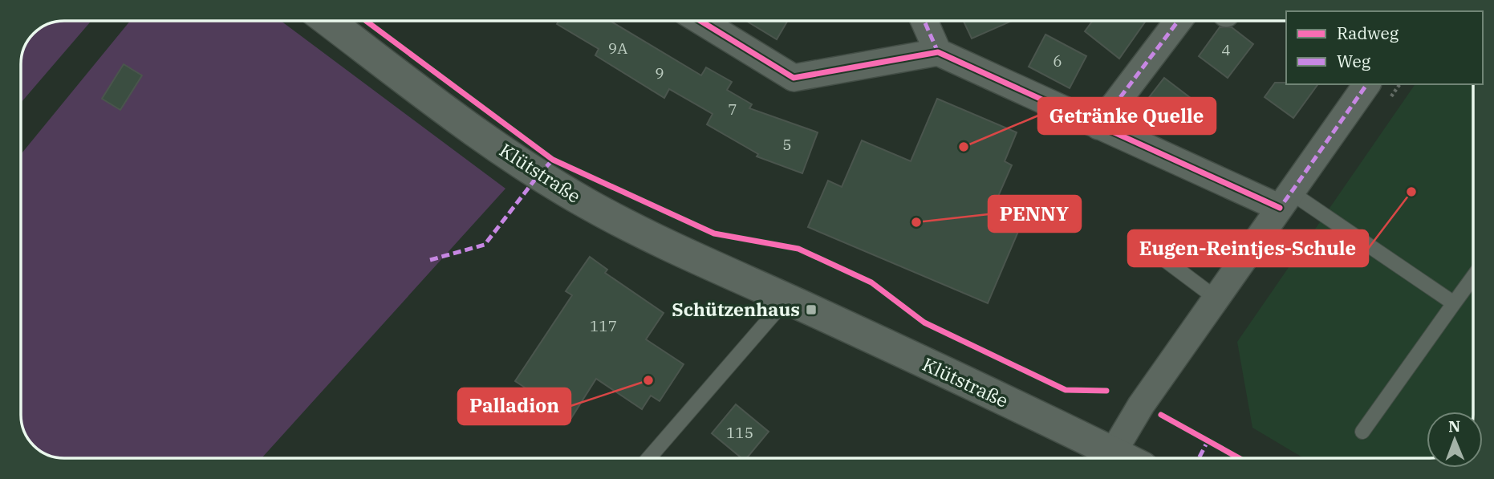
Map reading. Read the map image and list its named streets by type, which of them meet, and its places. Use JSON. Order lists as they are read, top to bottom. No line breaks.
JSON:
{"streets":{"main road":["Klütstraße"]},"places":{"other":["Getränke Quelle","Eugen-Reintjes-Schule","PENNY","Palladion"],"transit":["Schützenhaus"]},"house_numbers":["9A","4","6","9","7","5","117","115"],"legend":["Radweg","Weg"],"north":"top"}
